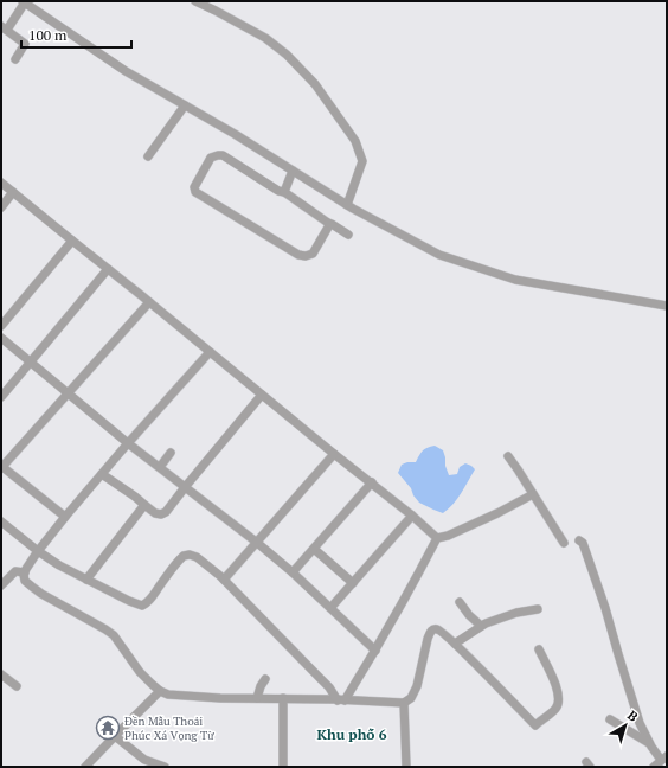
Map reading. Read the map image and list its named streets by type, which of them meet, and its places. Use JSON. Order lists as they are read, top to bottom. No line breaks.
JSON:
{"districts":["Khu phố 6"],"places":{"temple":["Đền Mẫu Thoải Phúc Xá Vọng Từ"]},"scale_bar":"100 m","north":"top right"}
